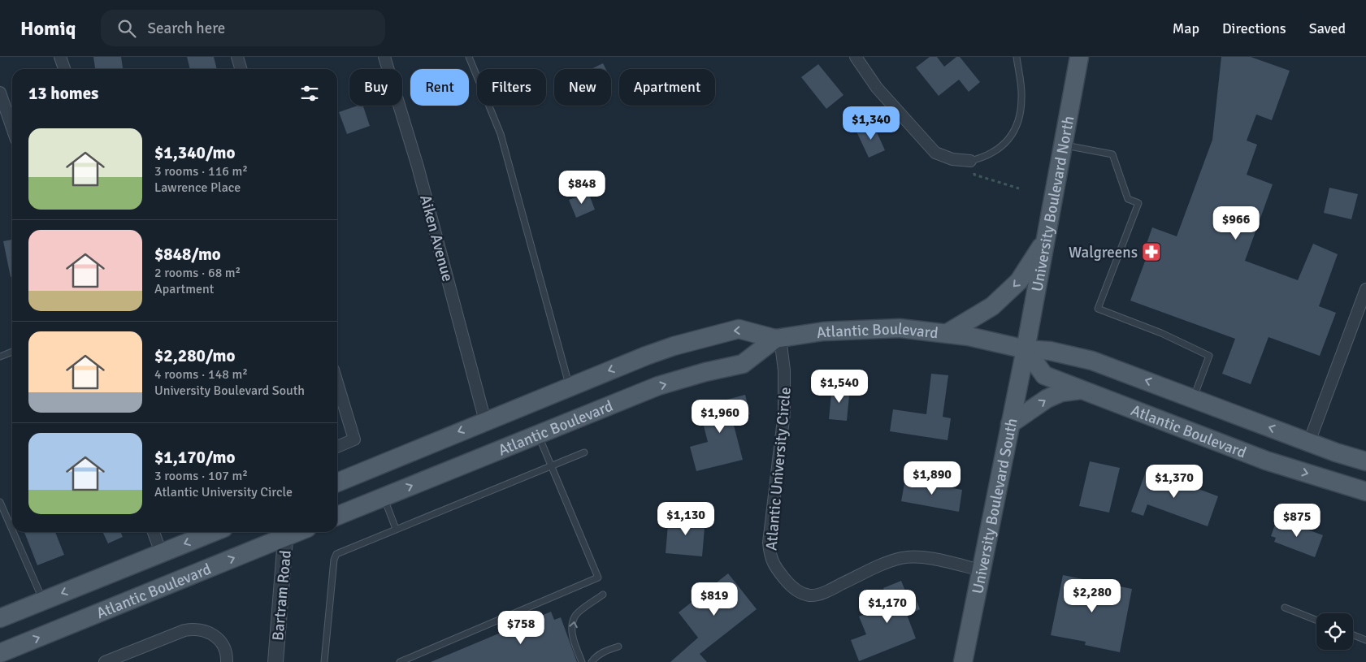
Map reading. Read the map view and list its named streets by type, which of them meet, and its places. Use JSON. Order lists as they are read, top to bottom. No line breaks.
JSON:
{"streets":{"main road":["University Boulevard North","Atlantic Boulevard","University Boulevard South"],"street":["Aiken Avenue","Atlantic University Circle","Bartram Road"]},"crossings":[["University Boulevard North","Atlantic Boulevard"],["University Boulevard North","University Boulevard South"],["Aiken Avenue","Atlantic Boulevard"],["Atlantic Boulevard","Atlantic University Circle"],["Atlantic Boulevard","University Boulevard South"],["Atlantic Boulevard","Bartram Road"],["Atlantic University Circle","University Boulevard South"]],"places":{"pharmacy":["Walgreens"]},"page":{"header":"Homiq","search":"Search here","nav":["Map","Directions","Saved"],"chip":["Buy","Rent","Filters","New","Apartment"],"heading":"13 homes","price":["$1,340","$848","$966","$1,540","$1,960","$1,890","$1,370","$1,130","$875","$2,280","$819","$1,170","$758"],"list":[{"name":"$1,340/mo","note":"3 rooms · 116 m² · Lawrence Place"},{"name":"$848/mo","note":"2 rooms · 68 m² · Apartment"},{"name":"$2,280/mo","note":"4 rooms · 148 m² · University Boulevard South"},{"name":"$1,170/mo","note":"3 rooms · 107 m² · Atlantic University Circle"}]}}
